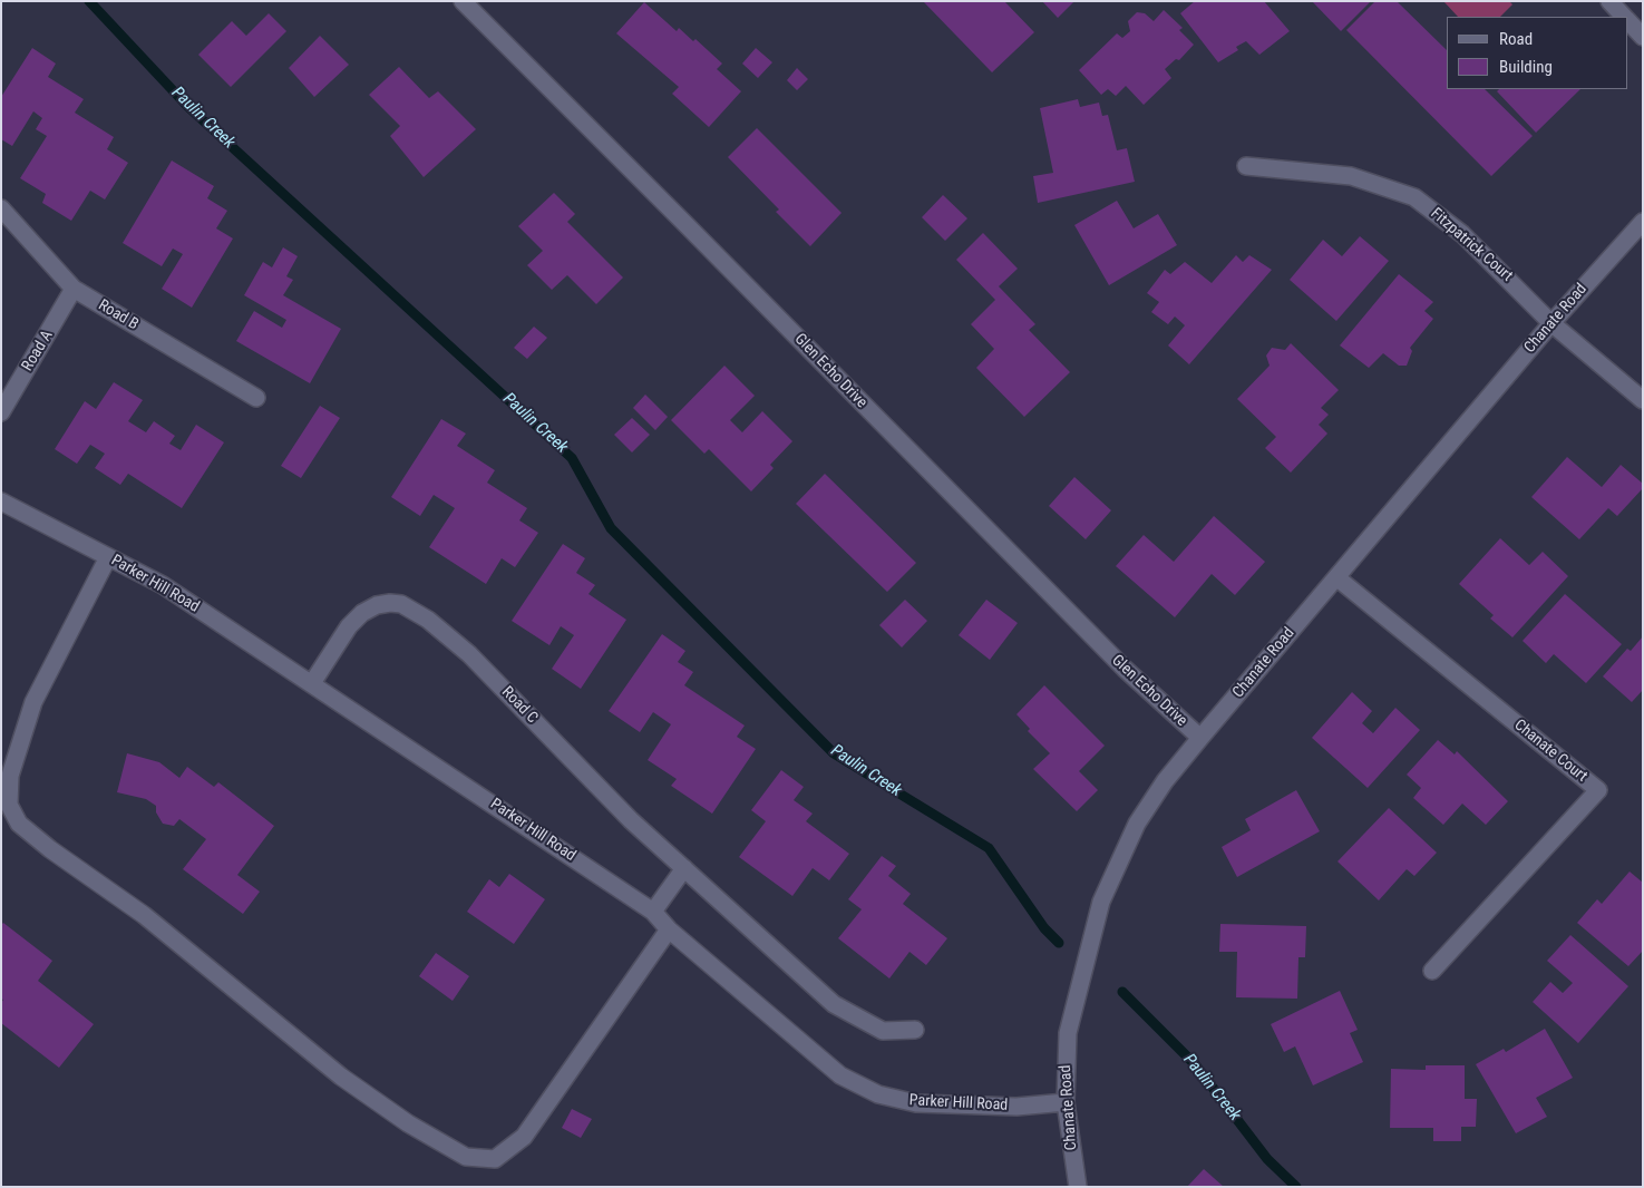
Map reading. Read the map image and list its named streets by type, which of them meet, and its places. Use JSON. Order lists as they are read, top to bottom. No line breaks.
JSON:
{"streets":{"street":["Fitzpatrick Court","Road B","Chanate Road","Road A","Glen Echo Drive","Parker Hill Road","Road C","Chanate Court"]},"crossings":[["Fitzpatrick Court","Chanate Road"],["Road B","Road A"],["Chanate Road","Glen Echo Drive"],["Chanate Road","Parker Hill Road"],["Chanate Road","Chanate Court"],["Parker Hill Road","Road C"]],"water":["Paulin Creek"],"legend":["Road","Building"]}
